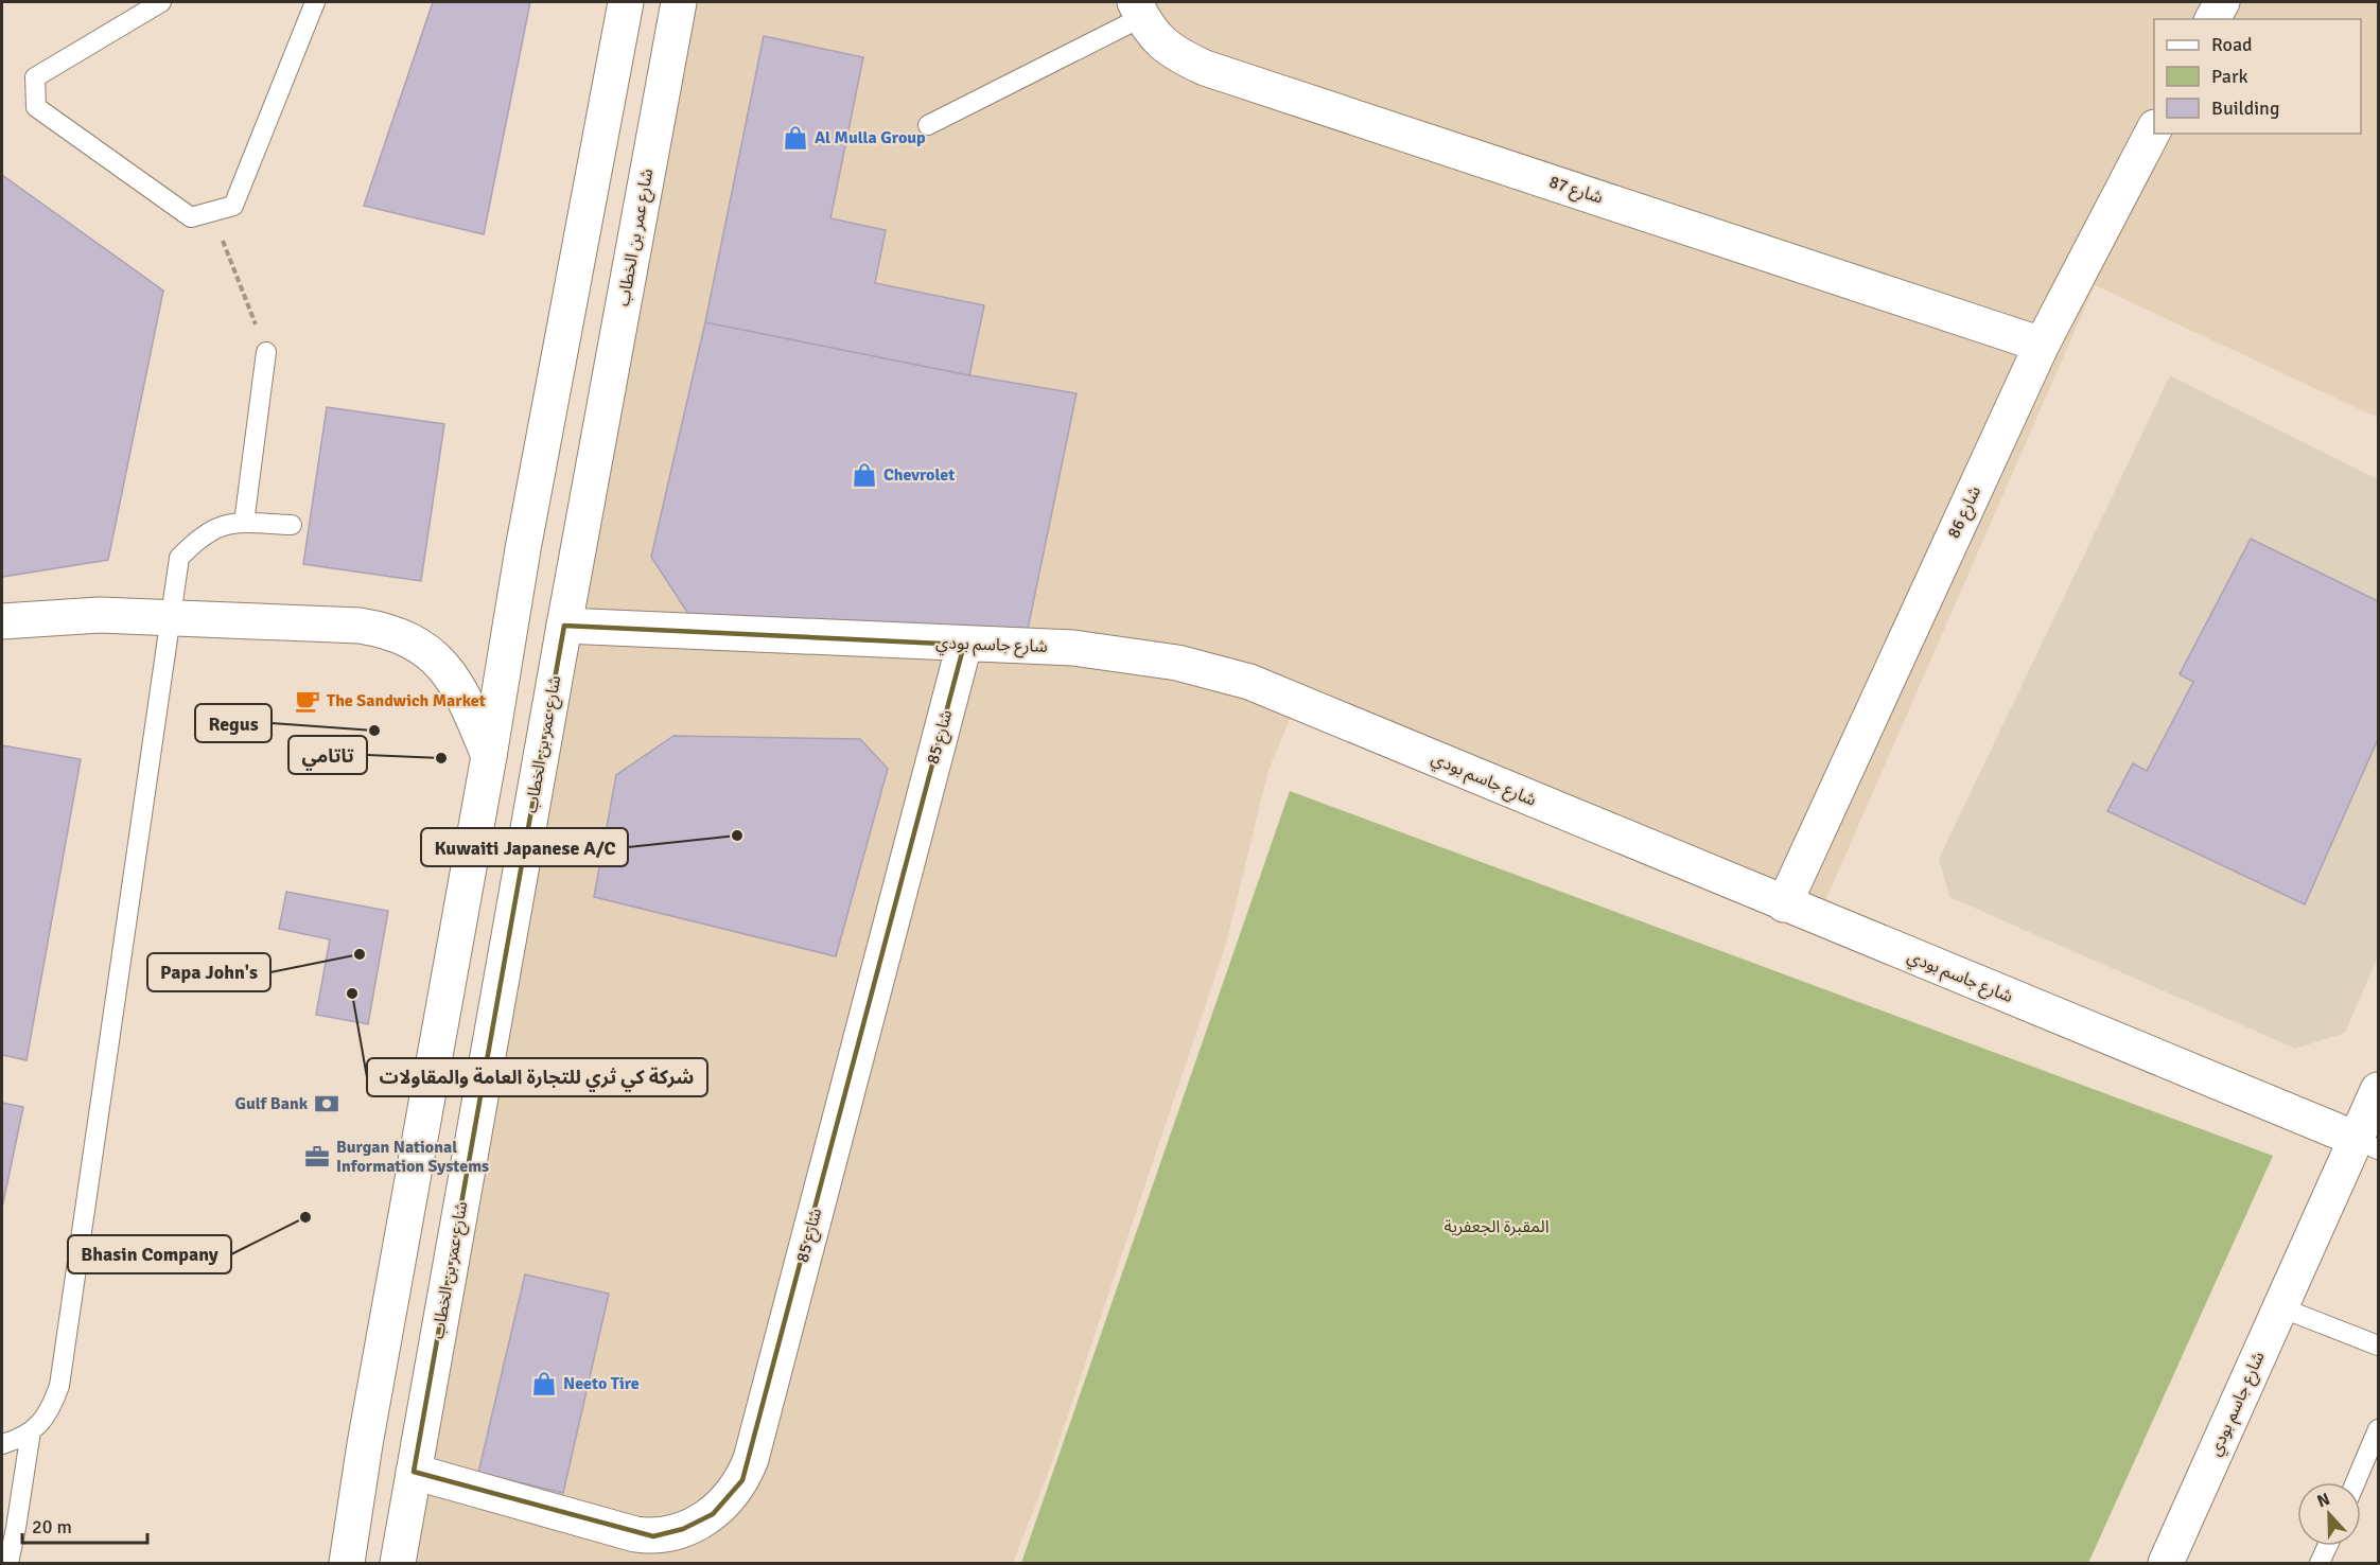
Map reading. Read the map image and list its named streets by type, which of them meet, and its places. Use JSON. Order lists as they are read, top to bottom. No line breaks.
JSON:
{"streets":{"street":["شارع 87","شارع عمر بن الخطاب","شارع 86","شارع جاسم بودي","شارع 85"]},"crossings":[["شارع 87","شارع 86"],["شارع عمر بن الخطاب","شارع جاسم بودي"],["شارع عمر بن الخطاب","شارع 85"],["شارع 86","شارع جاسم بودي"],["شارع جاسم بودي","شارع 85"]],"parks":["المقبرة الجعفرية"],"places":{"shop":["Al Mulla Group","Chevrolet","Neeto Tire"],"cafe":["The Sandwich Market"],"other":["Regus","تاتامي","Kuwaiti Japanese A/C","Papa John's","شركة كي ثري للتجارة العامة والمقاولات","Bhasin Company"],"bank":["Gulf Bank"],"office":["Burgan National Information Systems"]},"legend":["Road","Park","Building"],"scale_bar":"20 m","north":"top"}
